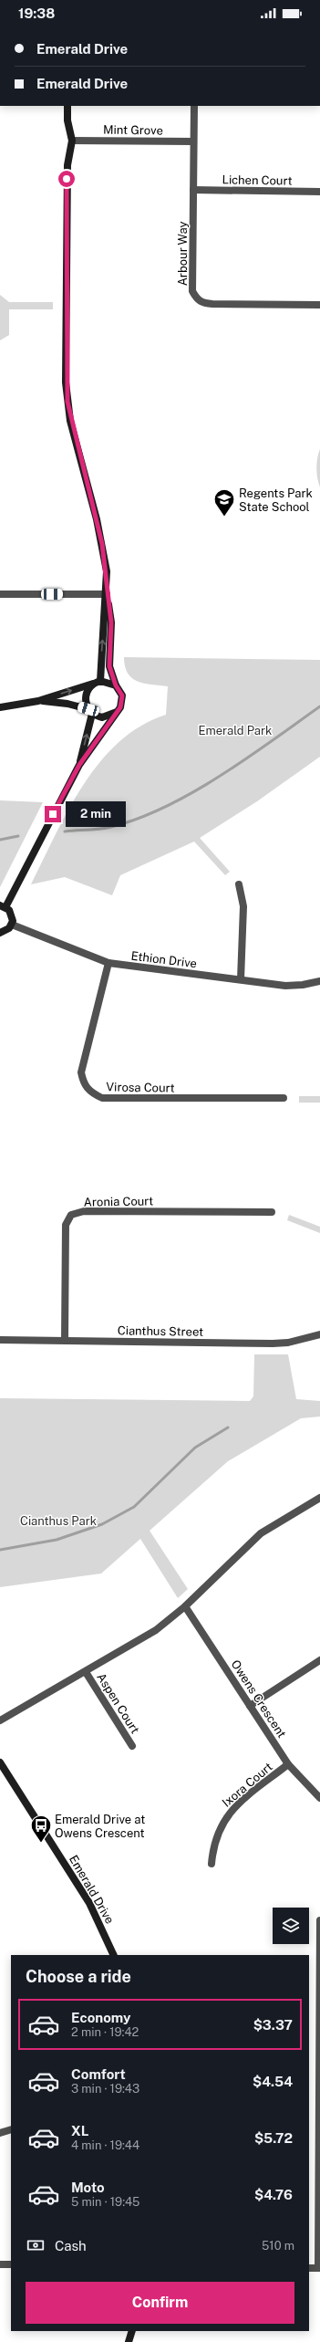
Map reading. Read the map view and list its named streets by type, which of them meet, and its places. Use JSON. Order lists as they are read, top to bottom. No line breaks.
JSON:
{"streets":{"street":["Mint Grove","Lichen Court","Arbour Way","Ethion Drive","Virosa Court","Aronia Court","Cianthus Street","Owens Crescent","Aspen Court","Ixora Court","Emerald Drive"]},"crossings":[["Mint Grove","Arbour Way"],["Lichen Court","Arbour Way"],["Ethion Drive","Virosa Court"],["Aronia Court","Cianthus Street"],["Owens Crescent","Ixora Court"]],"parks":["Emerald Park","Cianthus Park"],"places":{"school or university":["Regents Park State School"],"bus stop":["Emerald Drive at Owens Crescent"]},"page":{"status":"19:38","banner":["Emerald Drive","Emerald Drive"],"bubble":"2 min","heading":"Choose a ride","list":[{"name":"Economy","note":"2 min · 19:42","value":"$3.37"},{"name":"Comfort","note":"3 min · 19:43","value":"$4.54"},{"name":"XL","note":"4 min · 19:44","value":"$5.72"},{"name":"Moto","note":"5 min · 19:45","value":"$4.76"}],"pay":["Cash","510 m"],"buttons":"Confirm"}}
